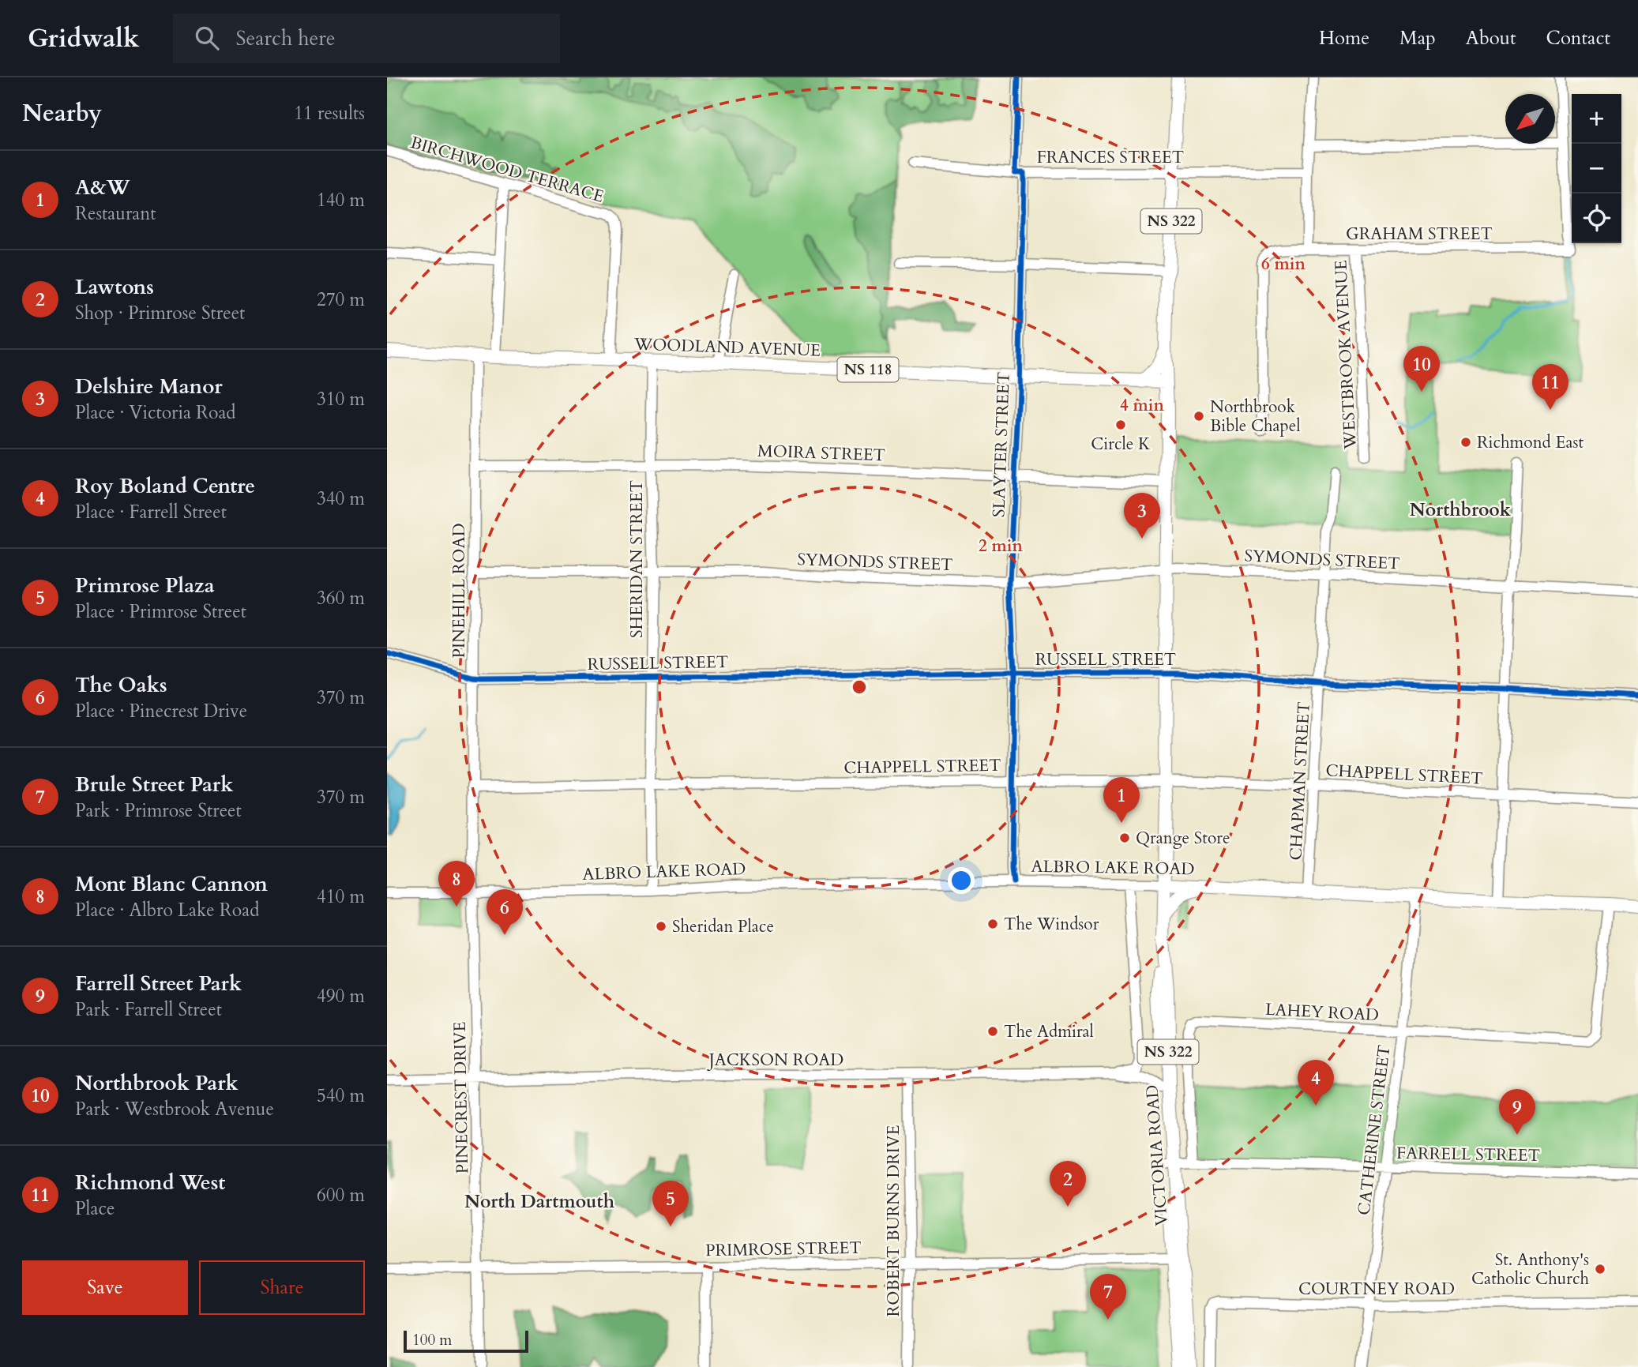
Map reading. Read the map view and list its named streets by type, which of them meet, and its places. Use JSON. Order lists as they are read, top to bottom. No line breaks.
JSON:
{"streets":{"main road":["NS 322","WOODLAND AVENUE","NS 118","ALBRO LAKE ROAD","VICTORIA ROAD"],"street":["FRANCES STREET","BIRCHWOOD TERRACE","GRAHAM STREET","WESTBROOK AVENUE","SLAYTER STREET","MOIRA STREET","SHERIDAN STREET","SYMONDS STREET","PINEHILL ROAD","RUSSELL STREET","CHAPPELL STREET","CHAPMAN STREET","LAHEY ROAD","JACKSON ROAD","PINECREST DRIVE","CATHERINE STREET","FARRELL STREET","ROBERT BURNS DRIVE","PRIMROSE STREET","COURTNEY ROAD"]},"crossings":[["FRANCES STREET","SLAYTER STREET"],["FRANCES STREET","VICTORIA ROAD"],["BIRCHWOOD TERRACE","WOODLAND AVENUE"],["GRAHAM STREET","WESTBROOK AVENUE"],["WOODLAND AVENUE","SLAYTER STREET"],["WOODLAND AVENUE","SHERIDAN STREET"],["WOODLAND AVENUE","PINEHILL ROAD"],["WOODLAND AVENUE","VICTORIA ROAD"],["SLAYTER STREET","MOIRA STREET"],["SLAYTER STREET","SYMONDS STREET"],["SLAYTER STREET","RUSSELL STREET"],["SLAYTER STREET","CHAPPELL STREET"],["SLAYTER STREET","ALBRO LAKE ROAD"],["MOIRA STREET","SHERIDAN STREET"],["MOIRA STREET","PINEHILL ROAD"],["MOIRA STREET","VICTORIA ROAD"],["SHERIDAN STREET","SYMONDS STREET"],["SHERIDAN STREET","RUSSELL STREET"],["SHERIDAN STREET","CHAPPELL STREET"],["SHERIDAN STREET","ALBRO LAKE ROAD"],["SYMONDS STREET","PINEHILL ROAD"],["SYMONDS STREET","CHAPMAN STREET"],["SYMONDS STREET","VICTORIA ROAD"],["PINEHILL ROAD","RUSSELL STREET"],["PINEHILL ROAD","CHAPPELL STREET"],["PINEHILL ROAD","ALBRO LAKE ROAD"],["PINEHILL ROAD","PINECREST DRIVE"],["RUSSELL STREET","CHAPMAN STREET"],["RUSSELL STREET","VICTORIA ROAD"],["CHAPPELL STREET","CHAPMAN STREET"],["CHAPPELL STREET","VICTORIA ROAD"],["CHAPMAN STREET","ALBRO LAKE ROAD"],["ALBRO LAKE ROAD","LAHEY ROAD"],["ALBRO LAKE ROAD","PINECREST DRIVE"],["ALBRO LAKE ROAD","CATHERINE STREET"],["ALBRO LAKE ROAD","VICTORIA ROAD"],["LAHEY ROAD","CATHERINE STREET"],["LAHEY ROAD","FARRELL STREET"],["JACKSON ROAD","PINECREST DRIVE"],["JACKSON ROAD","VICTORIA ROAD"],["JACKSON ROAD","ROBERT BURNS DRIVE"],["PINECREST DRIVE","PRIMROSE STREET"],["CATHERINE STREET","FARRELL STREET"],["CATHERINE STREET","COURTNEY ROAD"],["FARRELL STREET","VICTORIA ROAD"],["VICTORIA ROAD","PRIMROSE STREET"],["ROBERT BURNS DRIVE","PRIMROSE STREET"]],"districts":["Northbrook","North Dartmouth"],"places":["Northbrook Bible Chapel","Circle K","Richmond East","Qrange Store","The Windsor","Sheridan Place","The Admiral","St. Anthony's Catholic Church"],"scale_bar":"100 m","north":"bottom left","page":{"header":"Gridwalk","search":"Search here","nav":["Home","Map","About","Contact"],"heading":["Nearby","11 results"],"map_buttons":["+","−"],"list":[{"mark":"1","name":"A&W","note":"Restaurant","value":"140 m"},{"mark":"2","name":"Lawtons","note":"Shop · Primrose Street","value":"270 m"},{"mark":"3","name":"Delshire Manor","note":"Place · Victoria Road","value":"310 m"},{"mark":"4","name":"Roy Boland Centre","note":"Place · Farrell Street","value":"340 m"},{"mark":"5","name":"Primrose Plaza","note":"Place · Primrose Street","value":"360 m"},{"mark":"6","name":"The Oaks","note":"Place · Pinecrest Drive","value":"370 m"},{"mark":"7","name":"Brule Street Park","note":"Park · Primrose Street","value":"370 m"},{"mark":"8","name":"Mont Blanc Cannon","note":"Place · Albro Lake Road","value":"410 m"},{"mark":"9","name":"Farrell Street Park","note":"Park · Farrell Street","value":"490 m"},{"mark":"10","name":"Northbrook Park","note":"Park · Westbrook Avenue","value":"540 m"},{"mark":"11","name":"Richmond West","note":"Place","value":"600 m"}],"pins":["10","11","3","1","8","6","4","9","2","5","7"],"buttons":["Save","Share"],"scale":"100 m"},"rings":["6 min","4 min","2 min"]}
